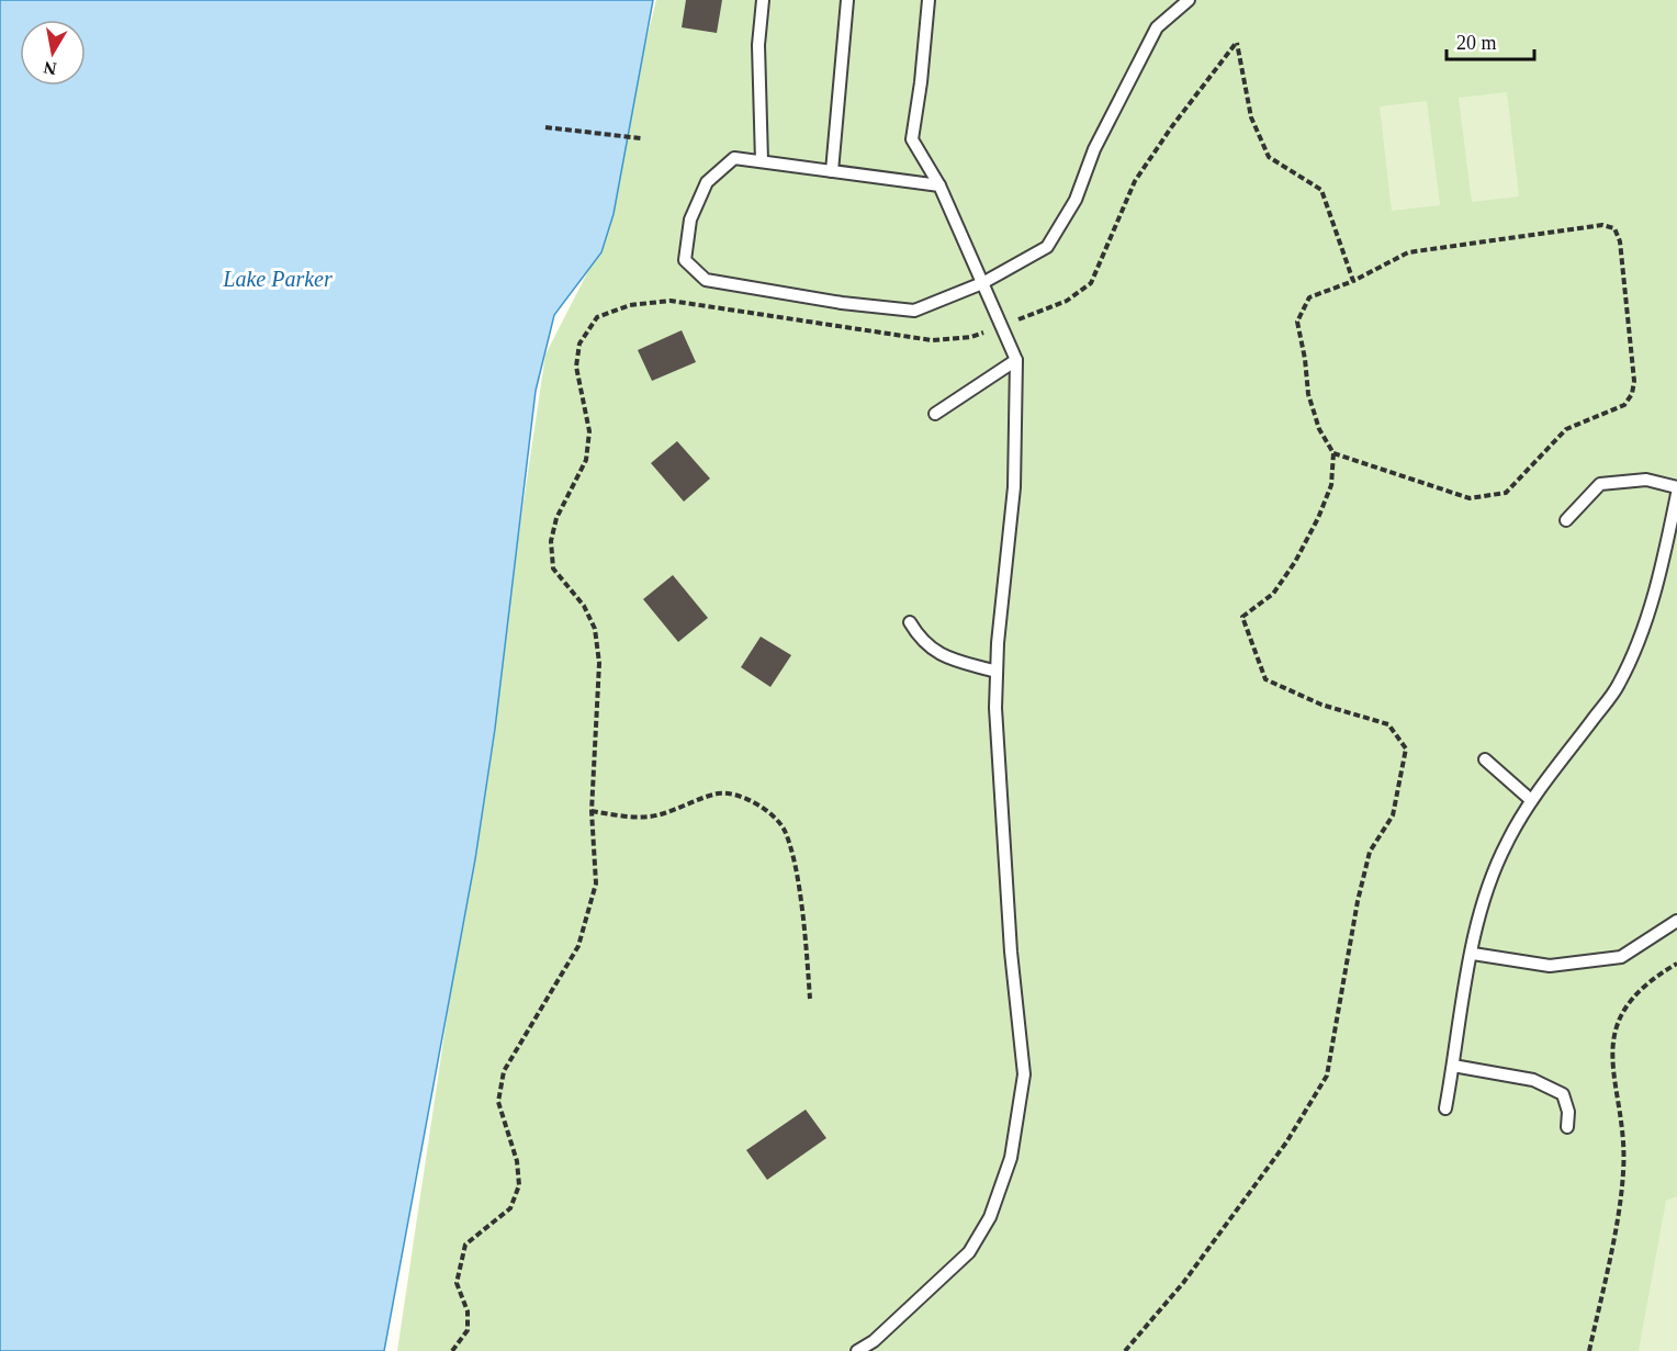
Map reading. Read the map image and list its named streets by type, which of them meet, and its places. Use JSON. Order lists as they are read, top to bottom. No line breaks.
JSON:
{"water":["Lake Parker"],"scale_bar":"20 m","north":"bottom"}
